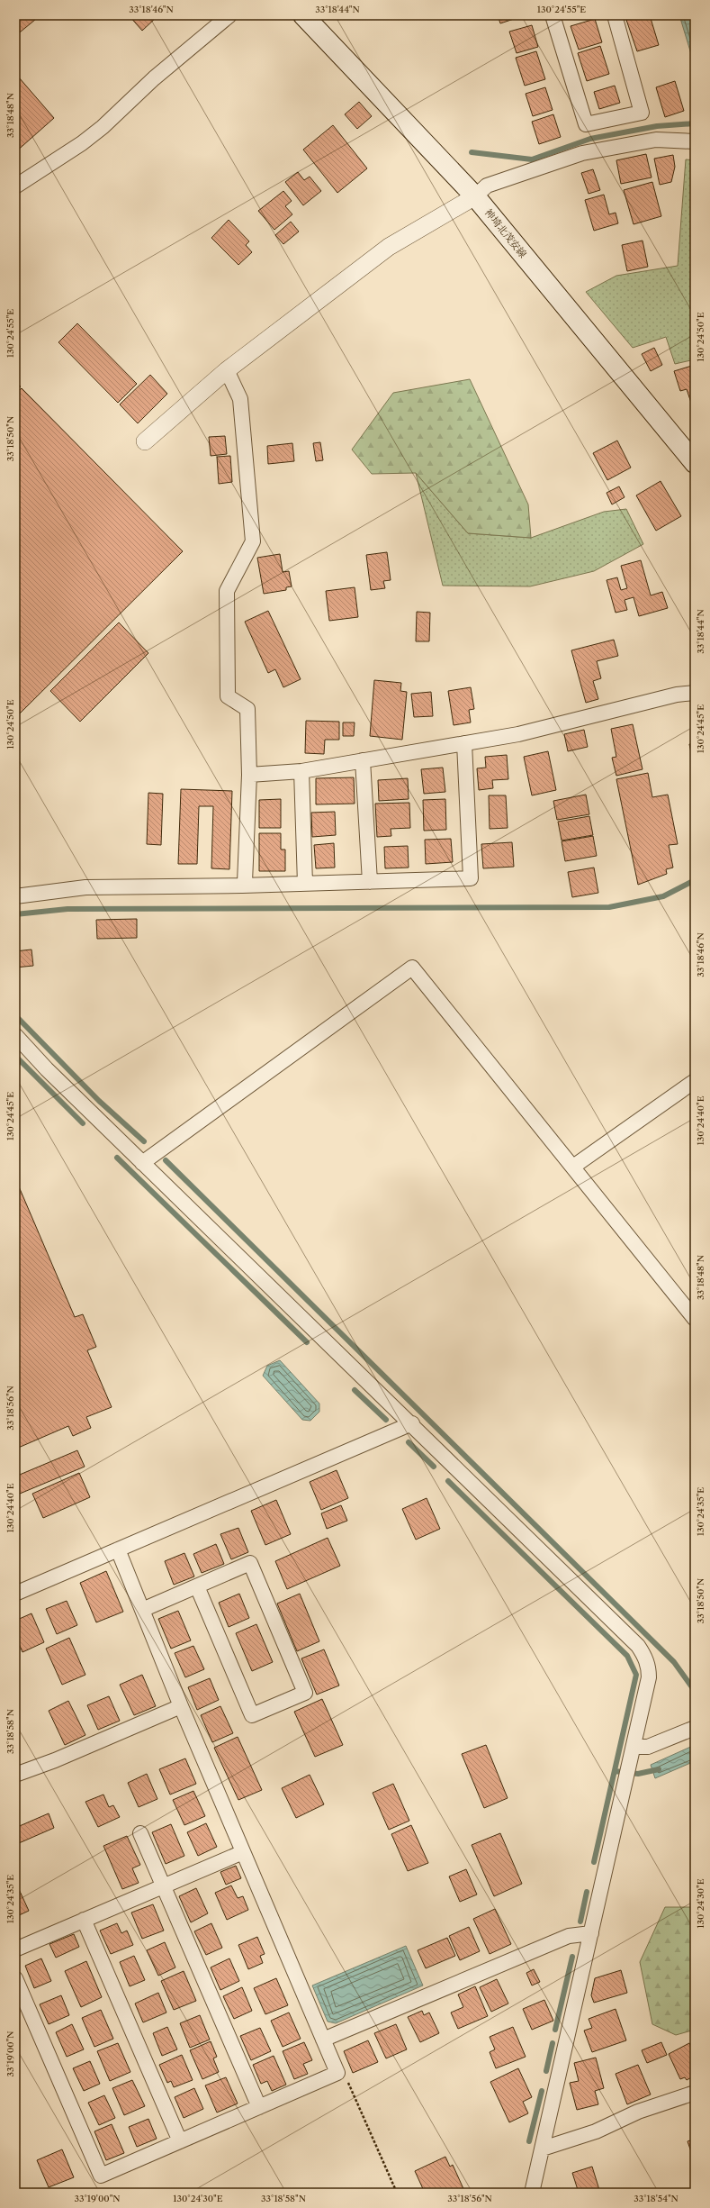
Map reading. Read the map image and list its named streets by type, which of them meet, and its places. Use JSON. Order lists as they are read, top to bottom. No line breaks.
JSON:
{"streets":{"main road":["神埼北茂安線"]},"coordinates":["33°18'46\"N","33°18'44\"N","130°24'55\"E","33°18'48\"N","130°24'50\"E","33°18'50\"N","130°24'45\"E","130°24'40\"E","33°18'56\"N","130°24'35\"E","33°18'58\"N","130°24'30\"E","33°19'00\"N","33°18'54\"N"]}
